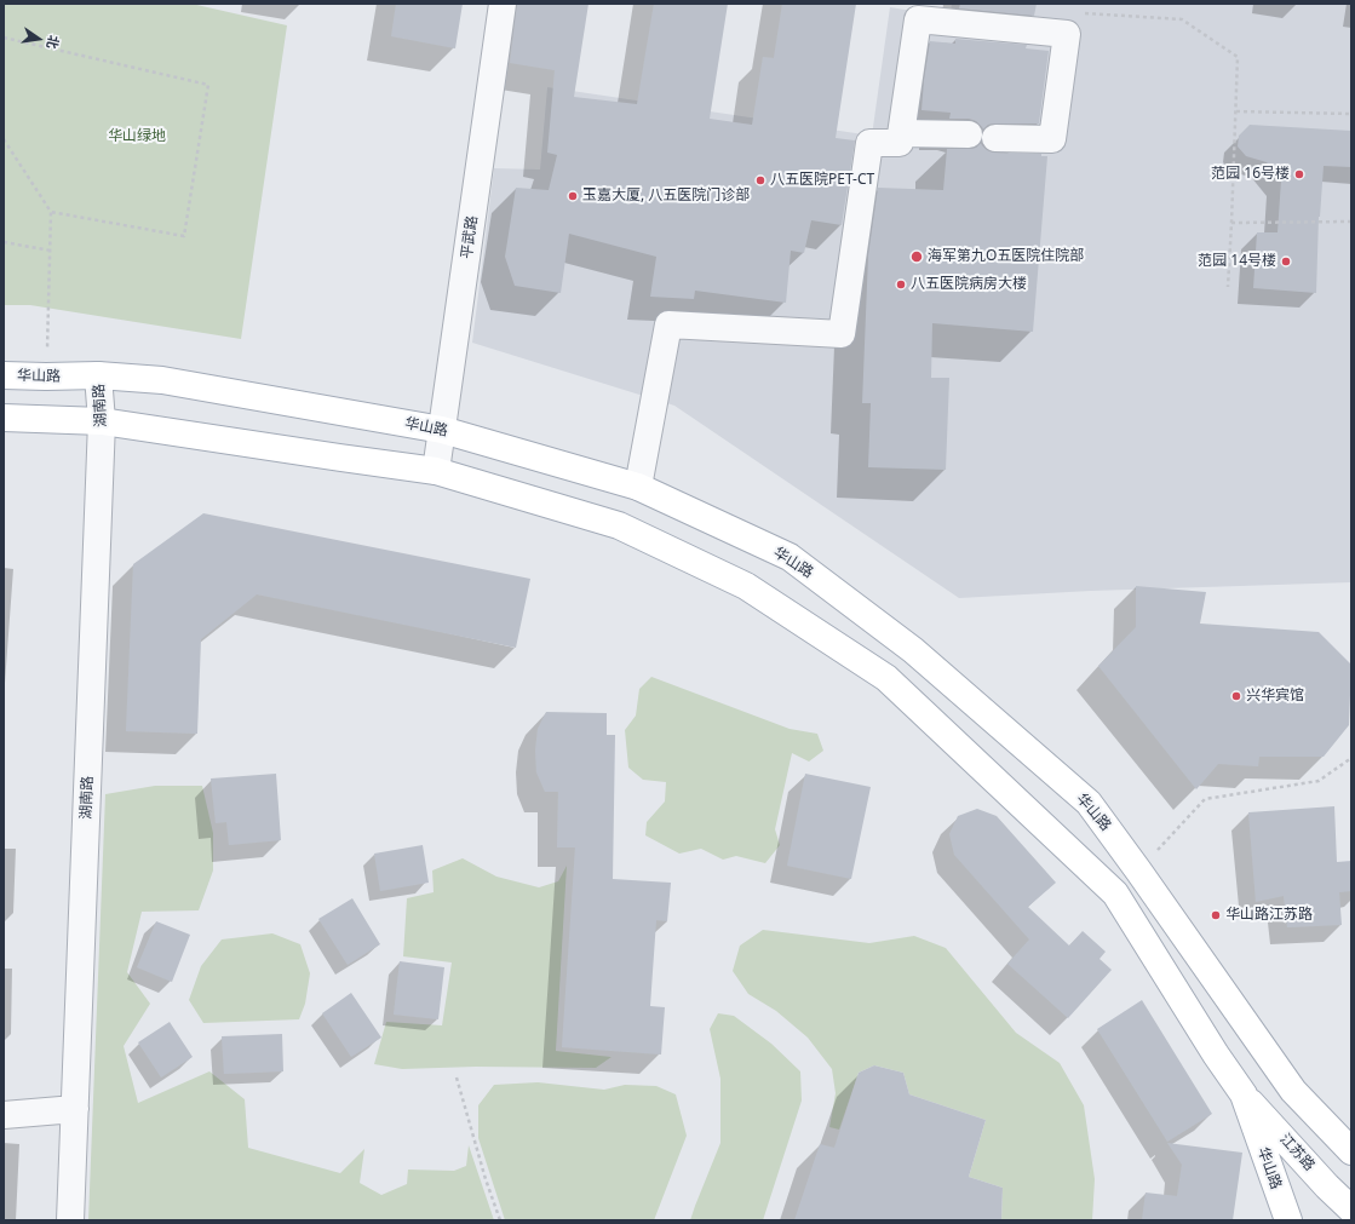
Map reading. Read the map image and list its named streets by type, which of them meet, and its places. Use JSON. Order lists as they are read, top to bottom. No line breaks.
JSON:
{"streets":{"main road":["华山路","江苏路"],"street":["平武路","湖南路"]},"crossings":[["平武路","华山路"],["华山路","湖南路"],["华山路","江苏路"]],"parks":["华山绿地"],"places":["范园 16号楼","八五医院PET-CT","玉嘉大厦, 八五医院门诊部","海军第九O五医院住院部","范园 14号楼","八五医院病房大楼","兴华宾馆","华山路江苏路"],"north":"right"}
